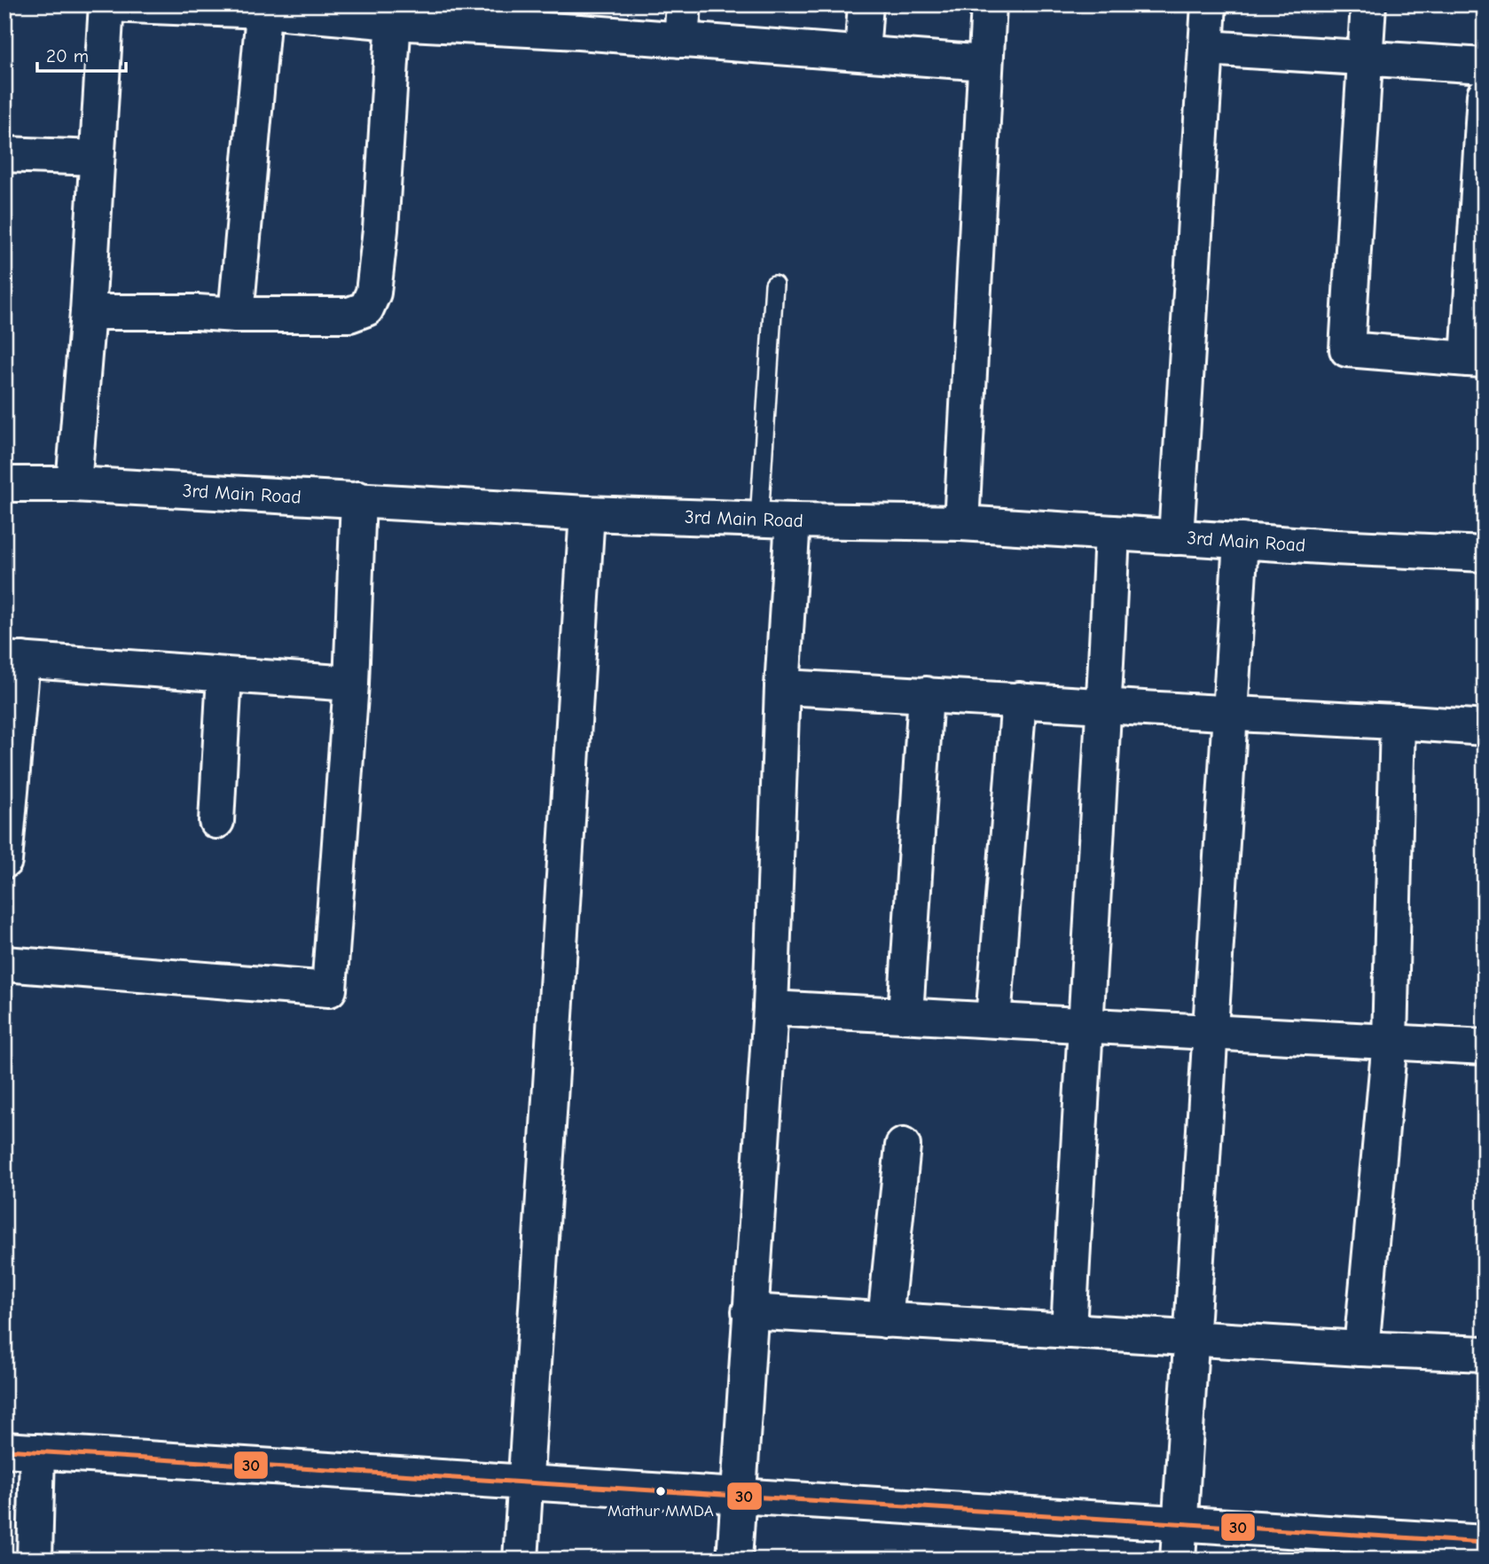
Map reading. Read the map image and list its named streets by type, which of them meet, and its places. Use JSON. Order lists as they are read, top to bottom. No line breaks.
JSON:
{"streets":{"street":["3rd Main Road"]},"places":["Mathur MMDA"],"lines":["transit line 30"],"scale_bar":"20 m"}
